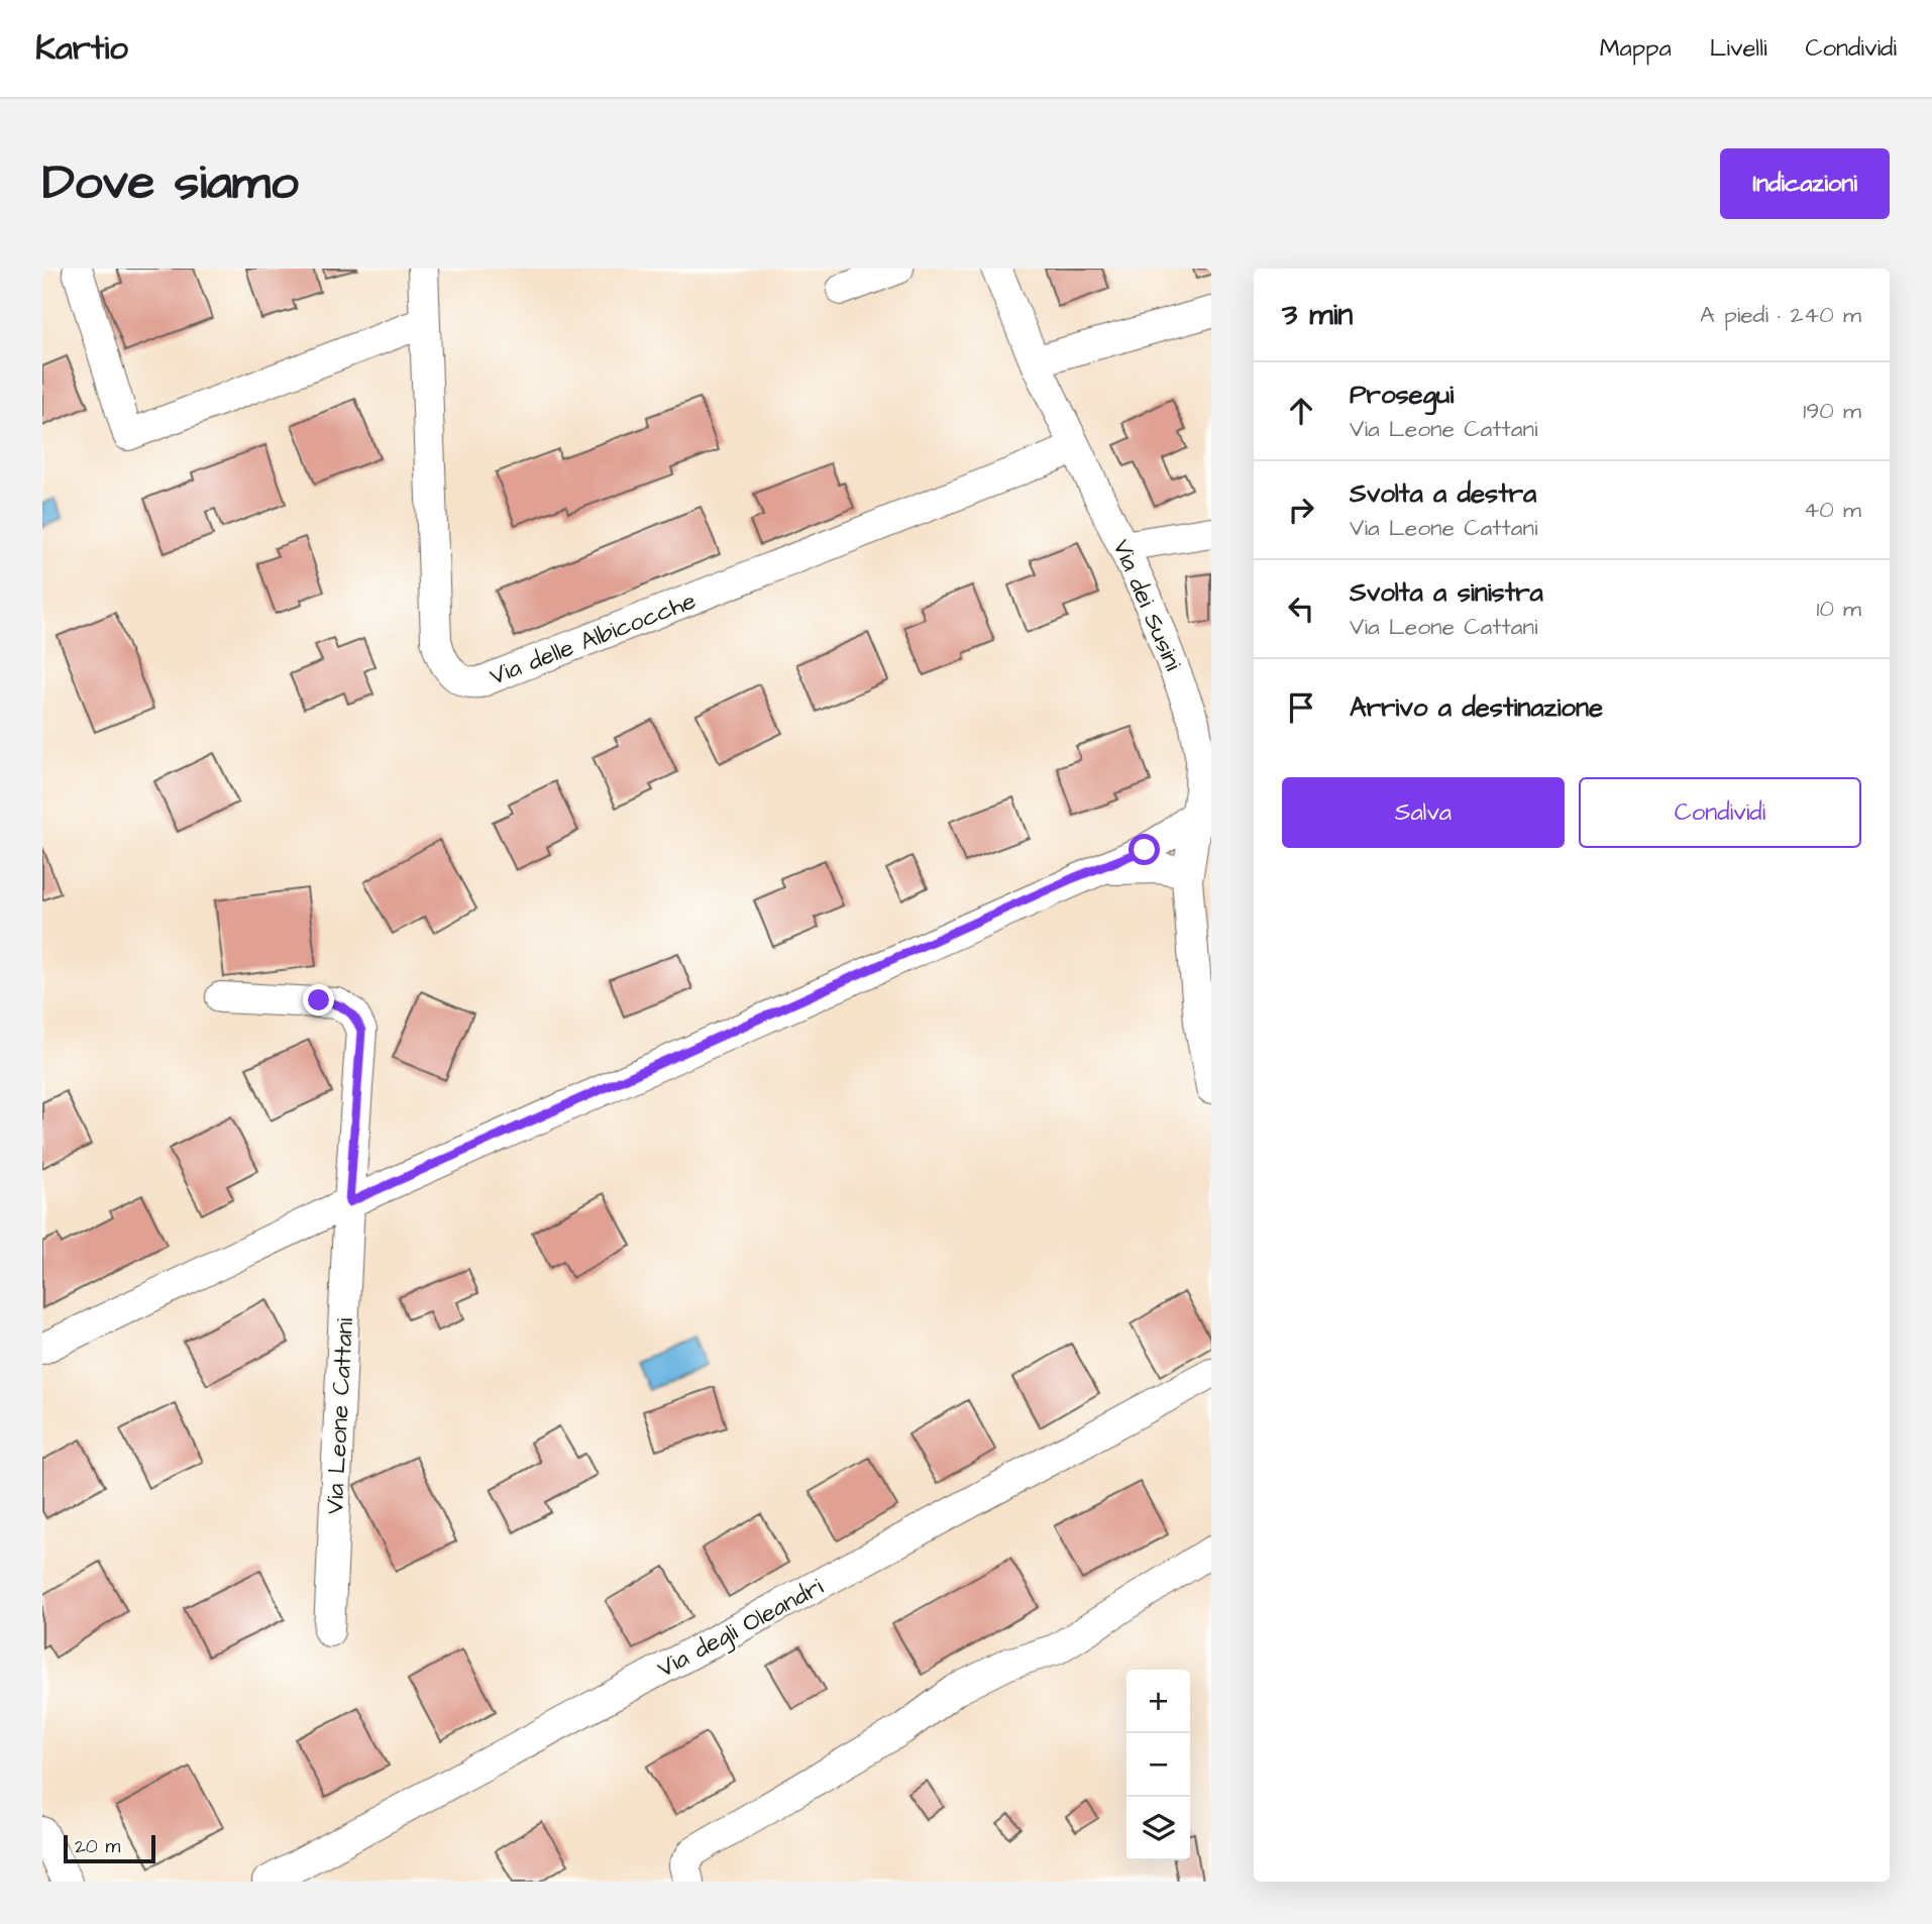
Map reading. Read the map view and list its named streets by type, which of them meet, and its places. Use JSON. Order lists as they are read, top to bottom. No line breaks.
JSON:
{"streets":{"street":["Via dei Susini","Via delle Albicocche","Via Leone Cattani","Via degli Oleandri"]},"crossings":[["Via dei Susini","Via delle Albicocche"]],"scale_bar":"20 m","page":{"header":"Kartio","nav":["Mappa","Livelli","Condividi"],"buttons":["Indicazioni",["Salva","Condividi"]],"title":"Dove siamo","heading":["3 min","A piedi · 240 m"],"list":[["Prosegui","Via Leone Cattani","190 m"],["Svolta a destra","Via Leone Cattani","40 m"],["Svolta a sinistra","Via Leone Cattani","10 m"],"Arrivo a destinazione"],"map_buttons":["+","−"],"scale":"20 m"}}
